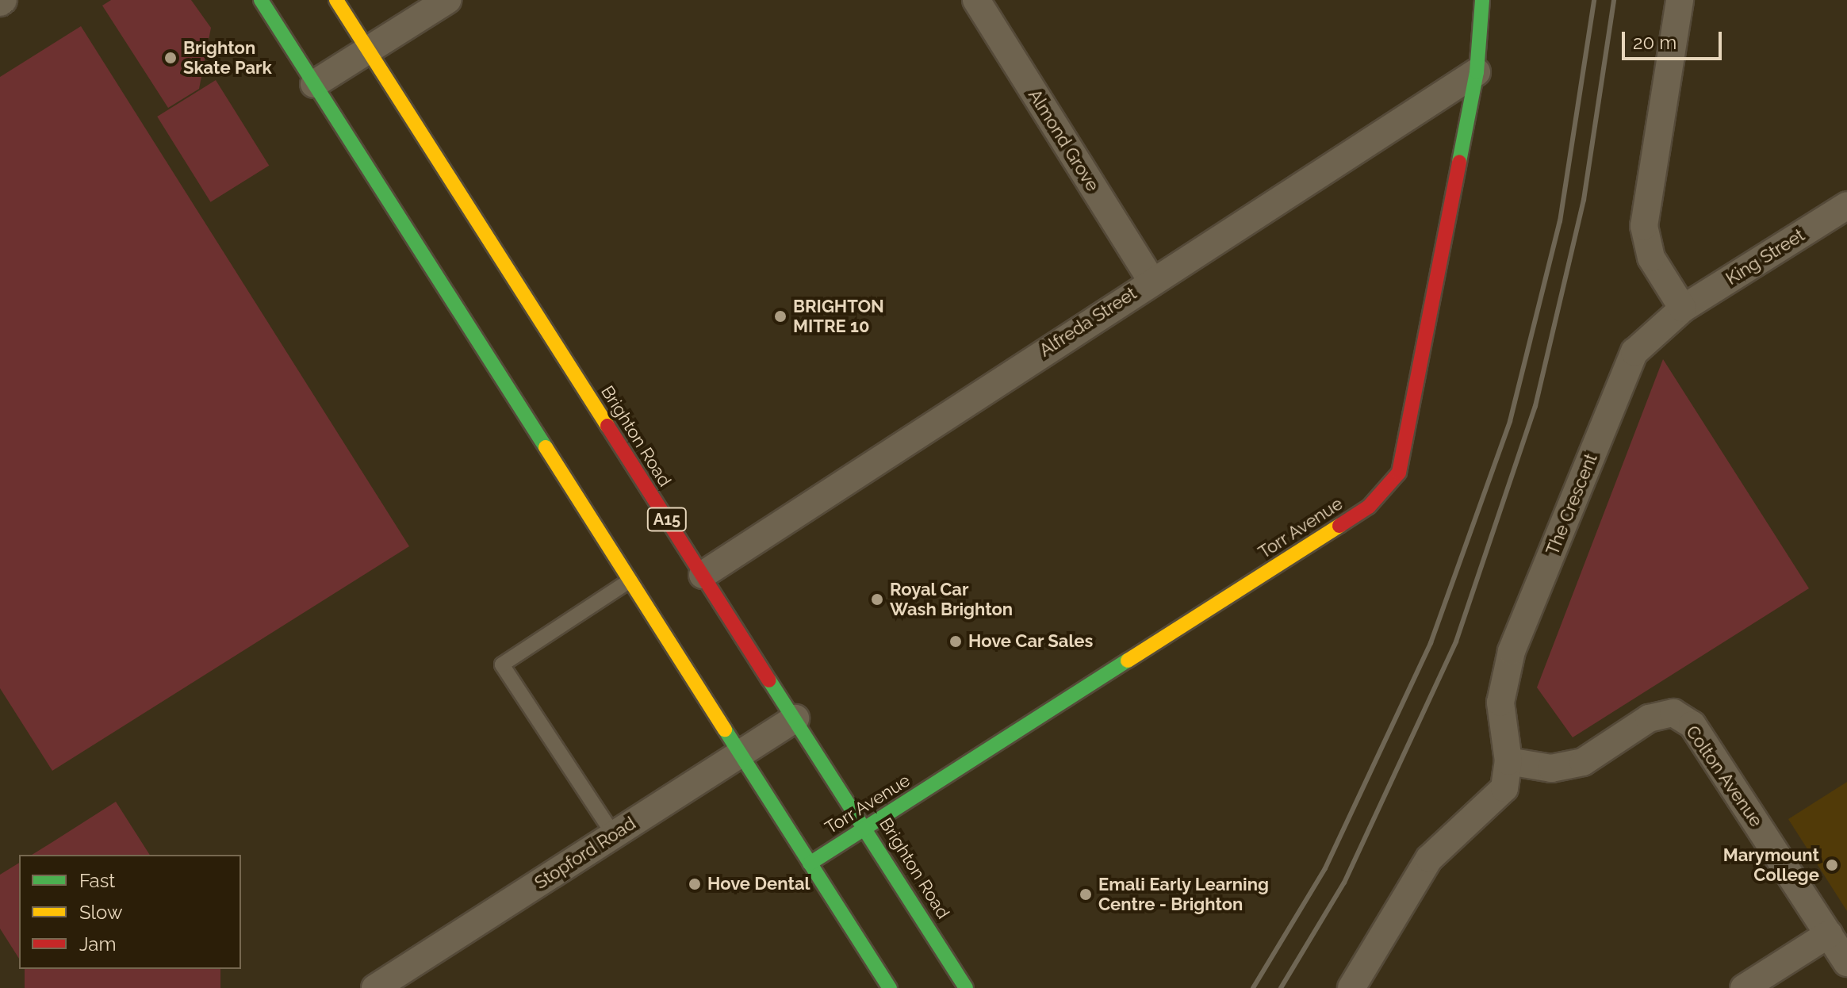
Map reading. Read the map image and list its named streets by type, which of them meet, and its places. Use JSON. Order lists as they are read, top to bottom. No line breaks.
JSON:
{"streets":{"main road":["Brighton Road","A15","Torr Avenue"],"street":["Almond Grove","King Street","Alfreda Street","The Crescent","Colton Avenue","Stopford Road"]},"crossings":[["Almond Grove","Alfreda Street"],["King Street","The Crescent"],["Alfreda Street","Brighton Road"],["Alfreda Street","Torr Avenue"],["Brighton Road","Torr Avenue"],["Brighton Road","Stopford Road"],["The Crescent","Colton Avenue"]],"places":["Brighton Skate Park","BRIGHTON MITRE 10","Royal Car Wash Brighton","Hove Car Sales","Marymount College","Hove Dental","Emali Early Learning Centre - Brighton"],"legend":["Fast","Slow","Jam"],"scale_bar":"20 m"}
